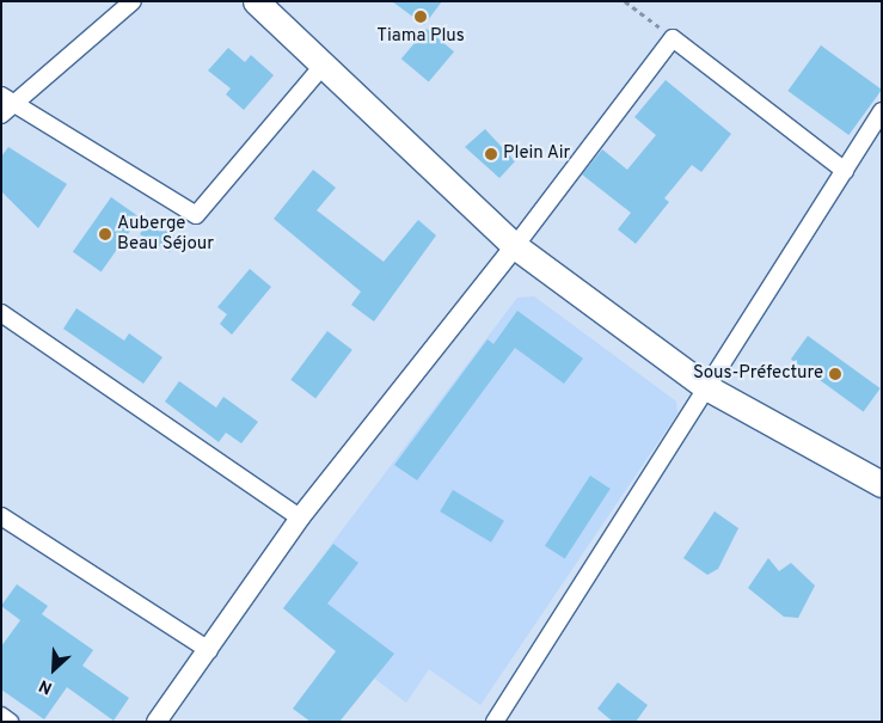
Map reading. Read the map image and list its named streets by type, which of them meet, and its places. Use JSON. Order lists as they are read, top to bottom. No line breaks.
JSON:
{"places":["Tiama Plus","Plein Air","Auberge Beau Séjour","Sous-Préfecture"],"north":"bottom left"}
